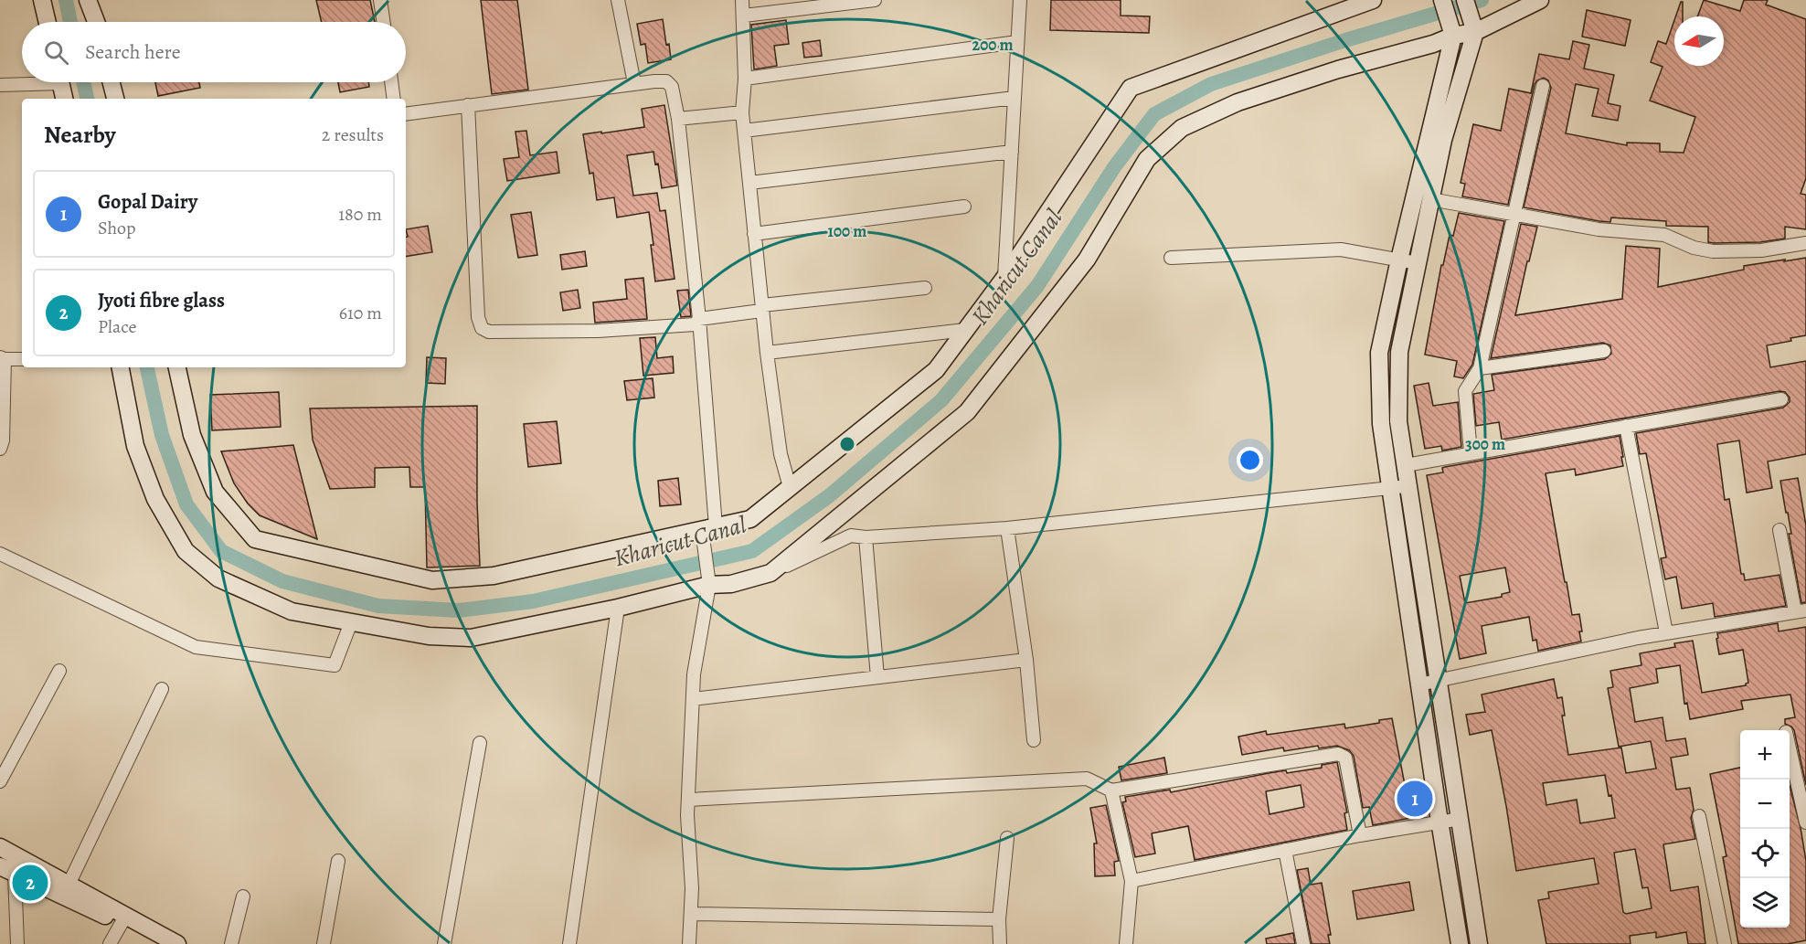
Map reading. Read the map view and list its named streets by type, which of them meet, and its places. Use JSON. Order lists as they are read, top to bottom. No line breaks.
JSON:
{"water":["Kharicut Canal"],"north":"left","page":{"search":"Search here","heading":["Nearby","2 results"],"list":[{"mark":"1","name":"Gopal Dairy","note":"Shop","value":"180 m"},{"mark":"2","name":"Jyoti fibre glass","note":"Place","value":"610 m"}],"map_buttons":["+","−"],"pins":["1","2"]},"rings":["200 m","100 m","300 m"]}
